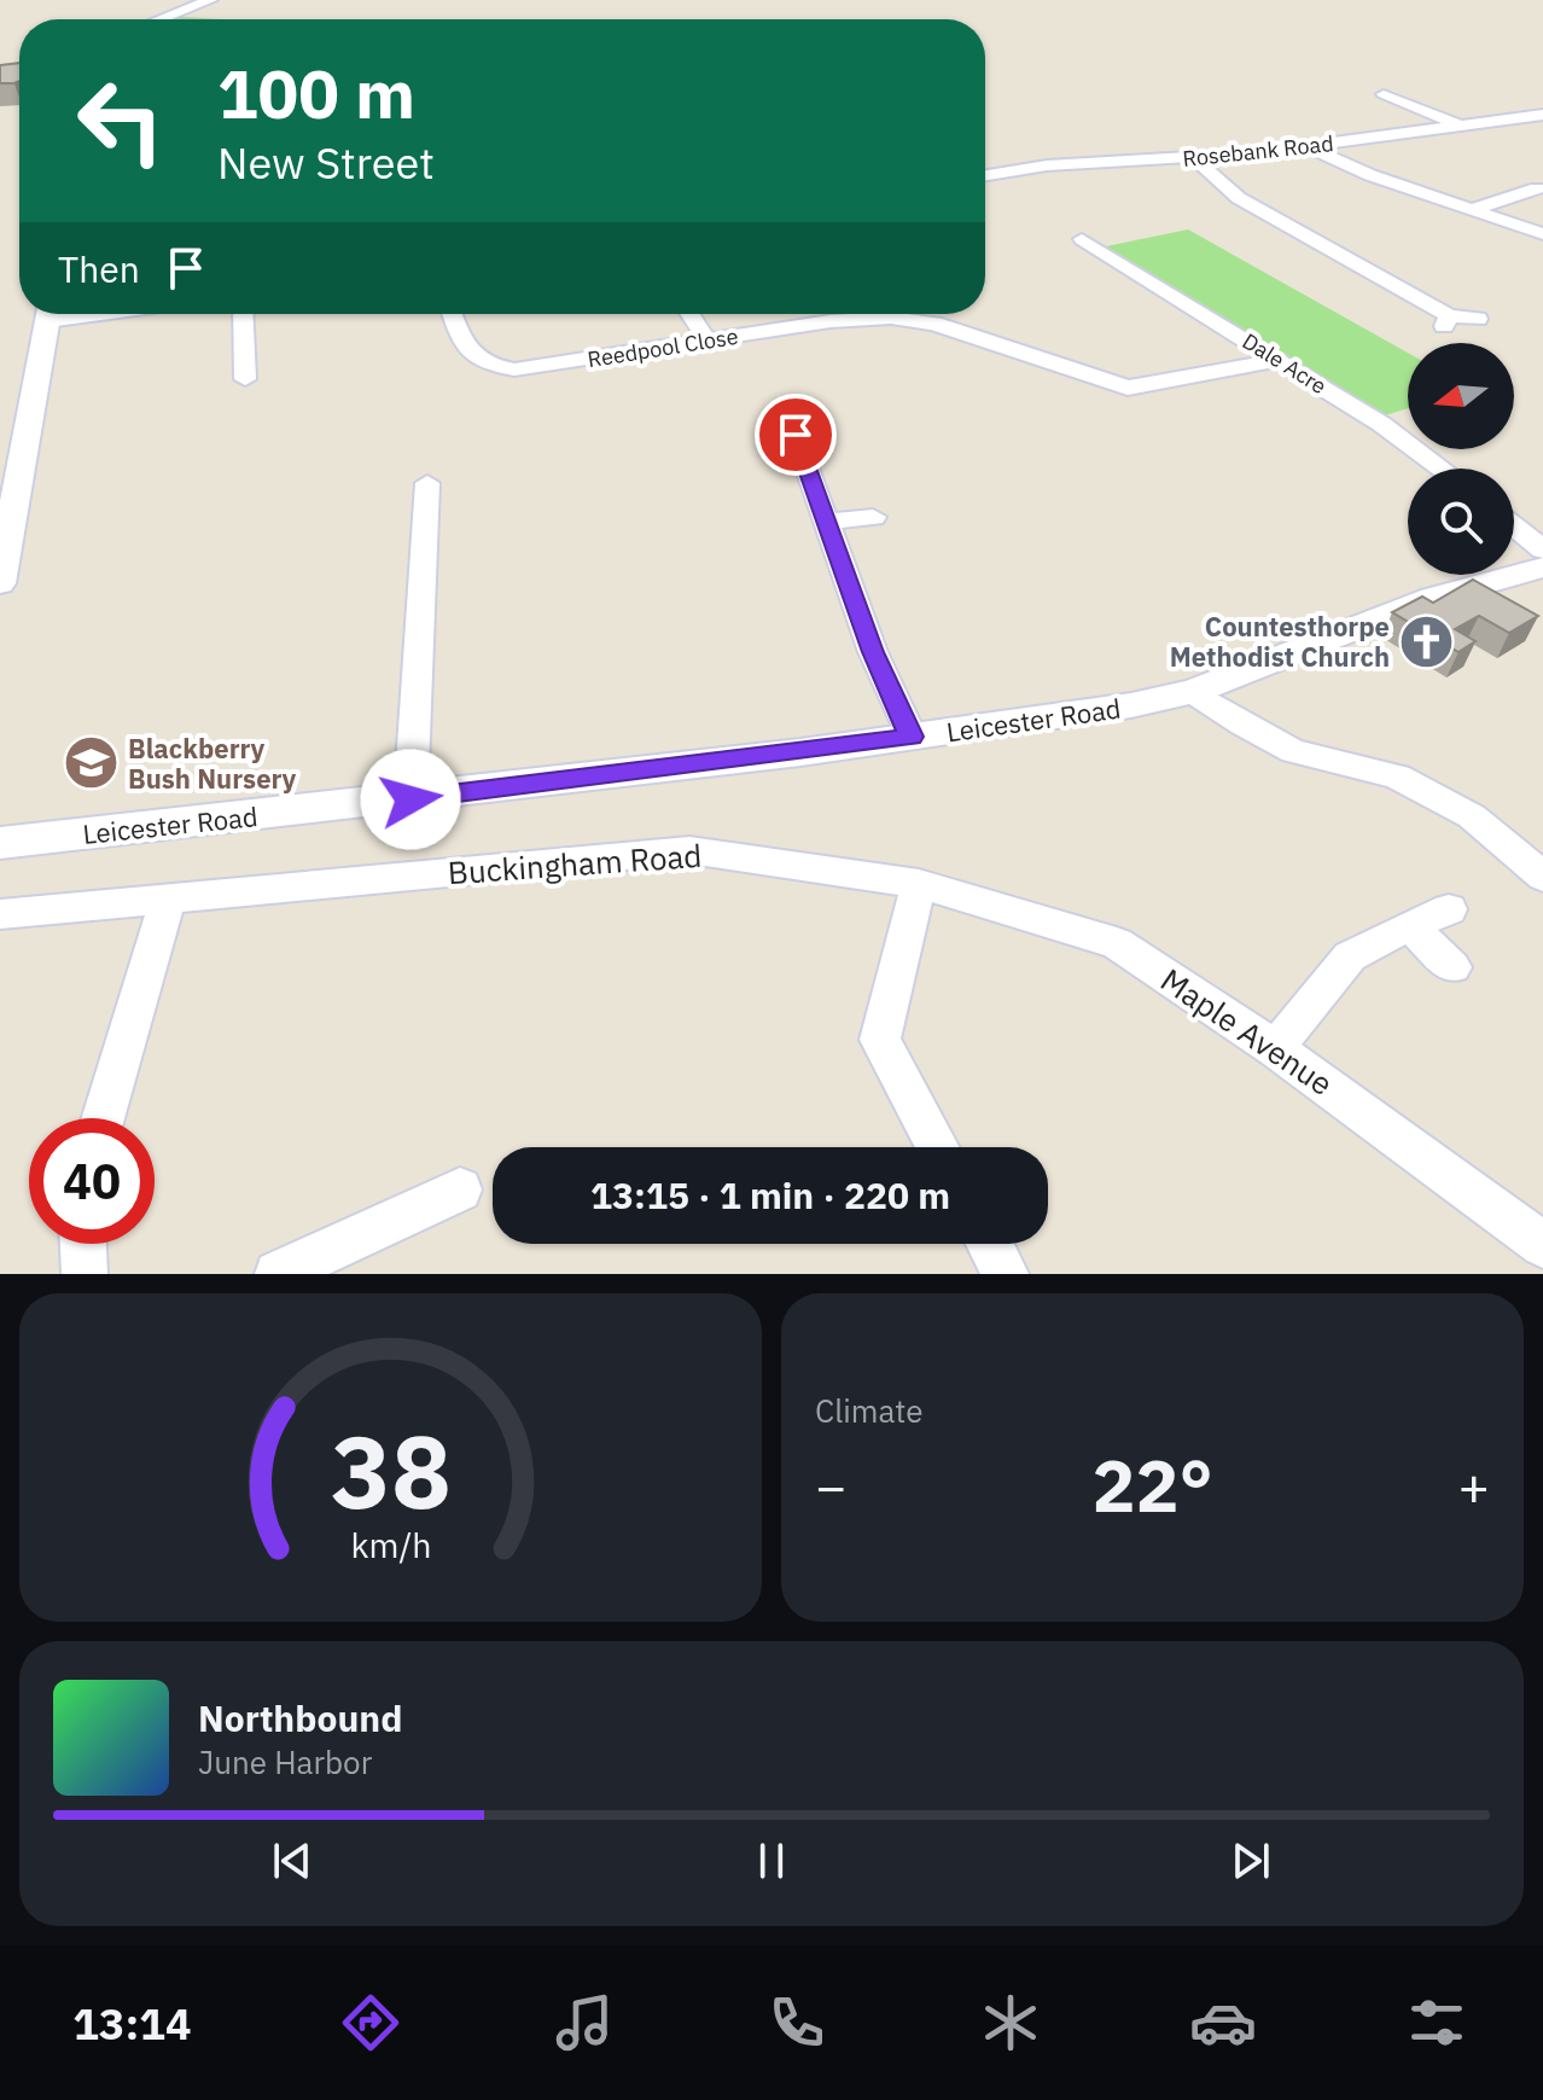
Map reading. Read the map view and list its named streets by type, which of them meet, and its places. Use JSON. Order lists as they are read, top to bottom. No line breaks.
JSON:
{"streets":{"street":["Rosebank Road","Reedpool Close","Dale Acre","Leicester Road","Buckingham Road","Maple Avenue"]},"crossings":[["Reedpool Close","Dale Acre"],["Buckingham Road","Maple Avenue"]],"places":{"church":["Countesthorpe Methodist Church"],"school or university":["Blackberry Bush Nursery"]},"north":"left","page":{"turn":["100 m","New Street"],"then":"Then","limit":"40","trip":"13:15 · 1 min · 220 m","tile":"Climate","heat":["−","22°","+"],"song":["Northbound","June Harbor"],"tabs":"13:14","gauge":["38","km/h"]}}
